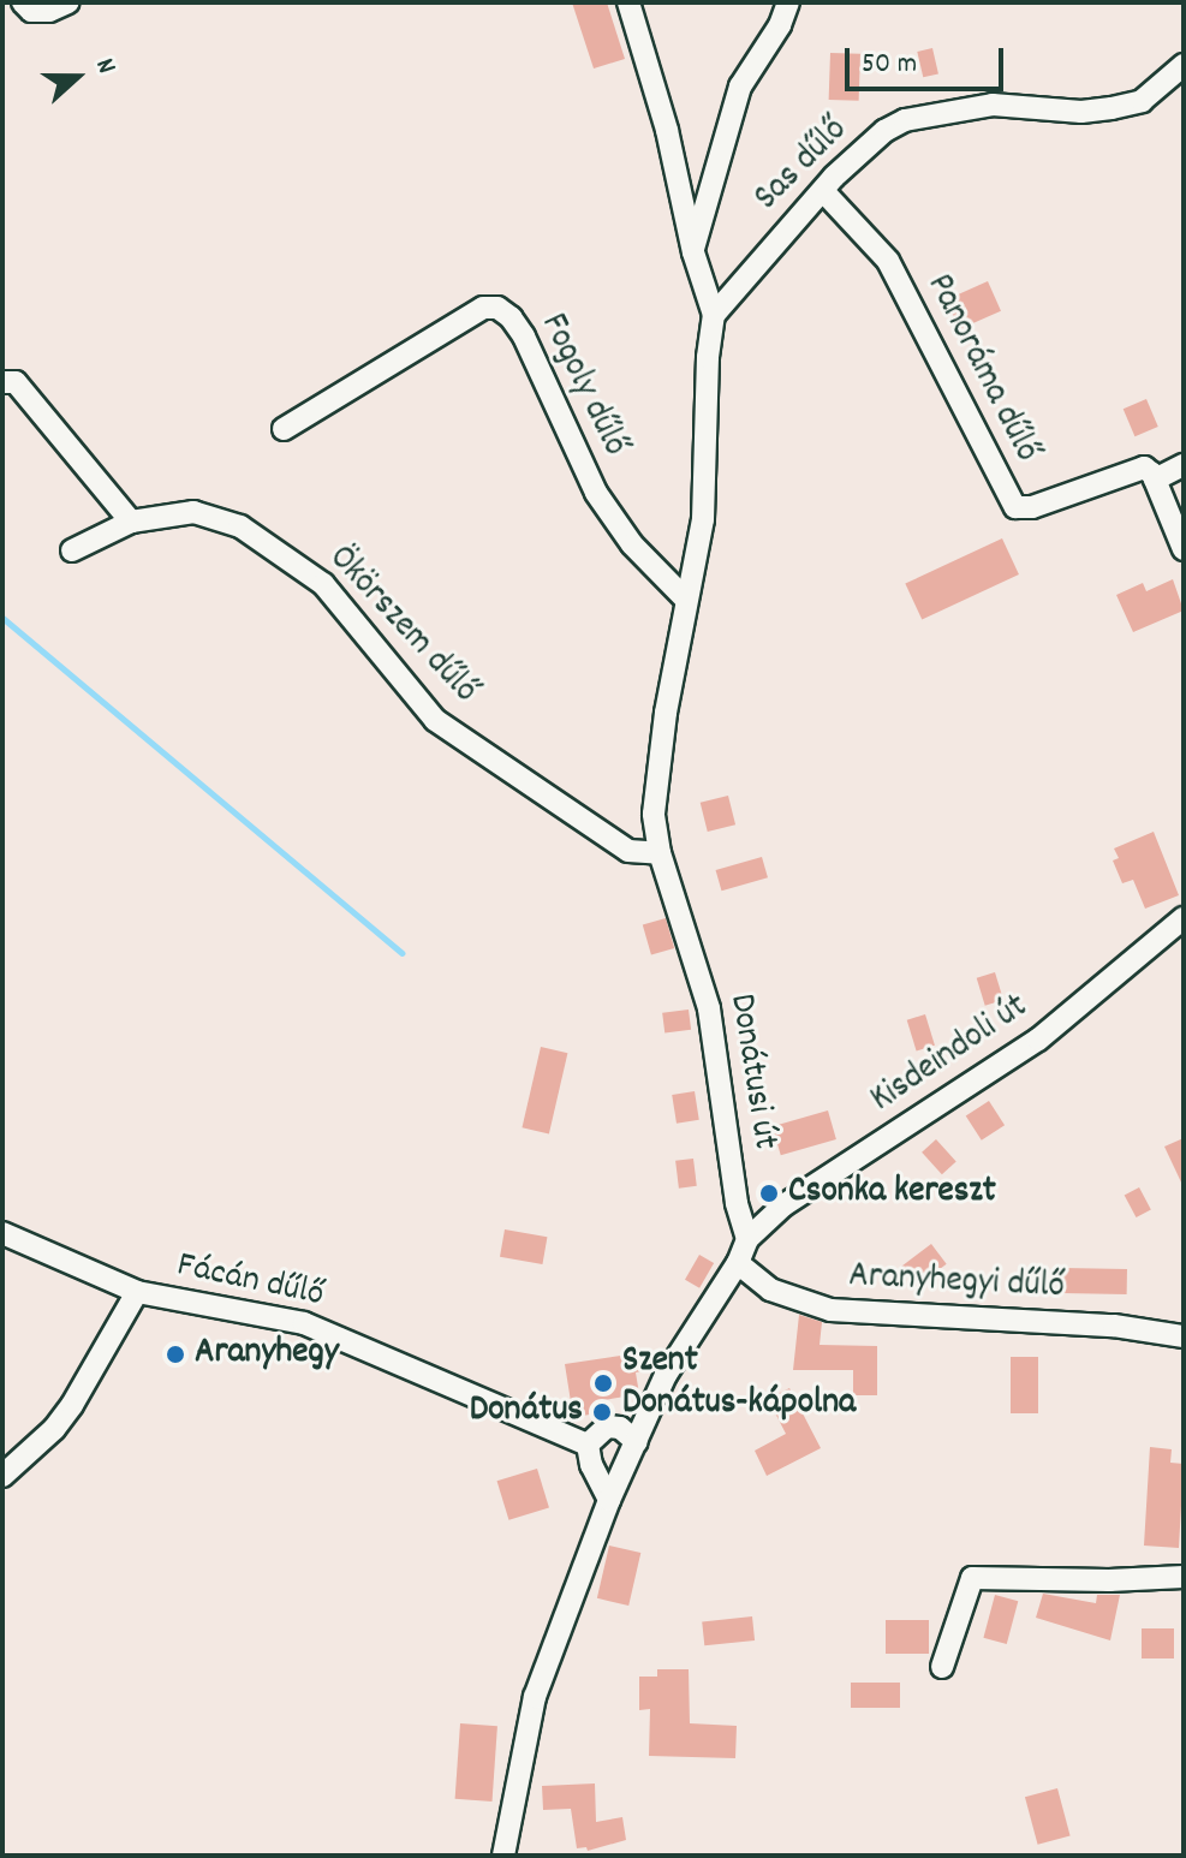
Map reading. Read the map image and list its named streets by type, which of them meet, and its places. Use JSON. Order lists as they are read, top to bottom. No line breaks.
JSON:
{"streets":{"street":["Sas dűlő","Panoráma dűlő","Fogoly dűlő","Ökörszem dűlő","Kisdeindoli út","Donátusi út","Fácán dűlő","Aranyhegyi dűlő"]},"crossings":[["Sas dűlő","Panoráma dűlő"],["Sas dűlő","Donátusi út"],["Fogoly dűlő","Donátusi út"],["Ökörszem dűlő","Donátusi út"],["Kisdeindoli út","Donátusi út"]],"places":["Csonka kereszt","Aranyhegy","Szent Donátus-kápolna","Donátus"],"scale_bar":"50 m","north":"right"}
